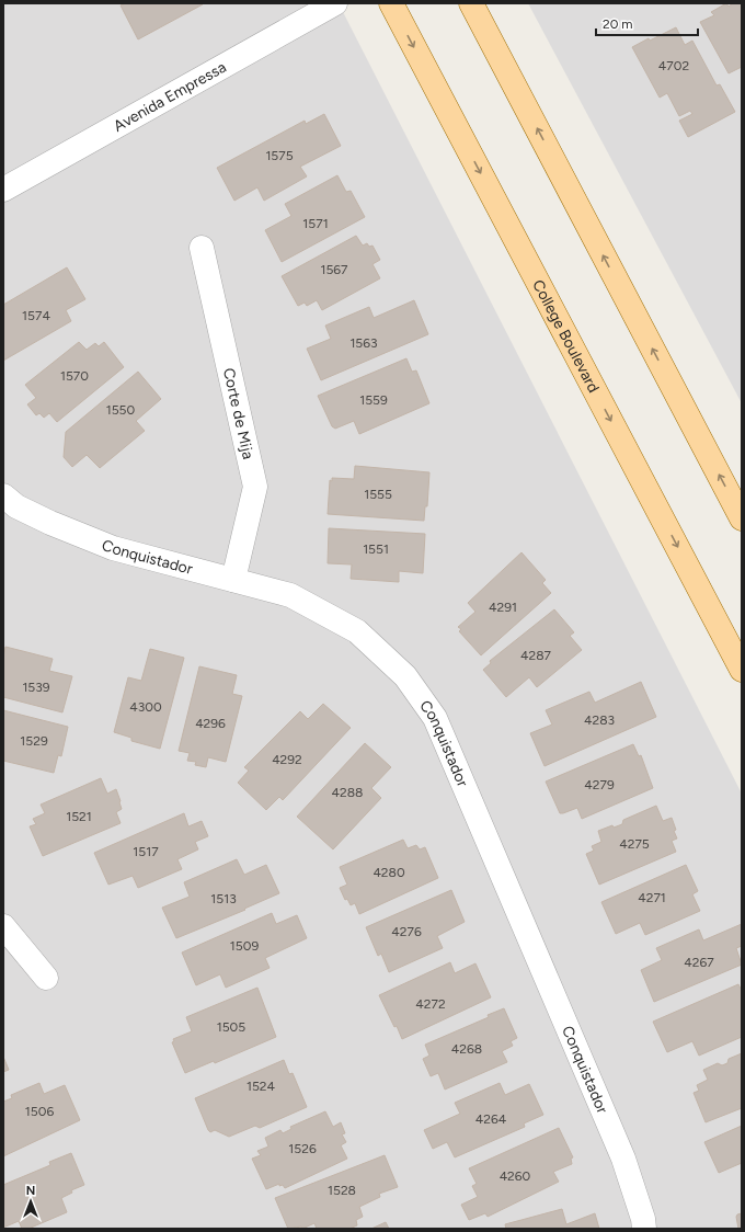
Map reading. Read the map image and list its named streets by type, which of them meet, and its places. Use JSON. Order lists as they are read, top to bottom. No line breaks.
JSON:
{"streets":{"main road":["College Boulevard"],"street":["Avenida Empressa","Corte de Mija","Conquistador"]},"crossings":[["Corte de Mija","Conquistador"]],"house_numbers":["4702","1575","1571","1567","1574","1563","1570","1559","1550","1555","1551","4291","4287","1539","4300","4283","4296","1529","4292","4279","4288","1521","4275","1517","4280","4271","1513","4276","1509","4267","4272","1505","4268","1524","1506","4264","1526","4260","1528"],"scale_bar":"20 m","north":"top"}
